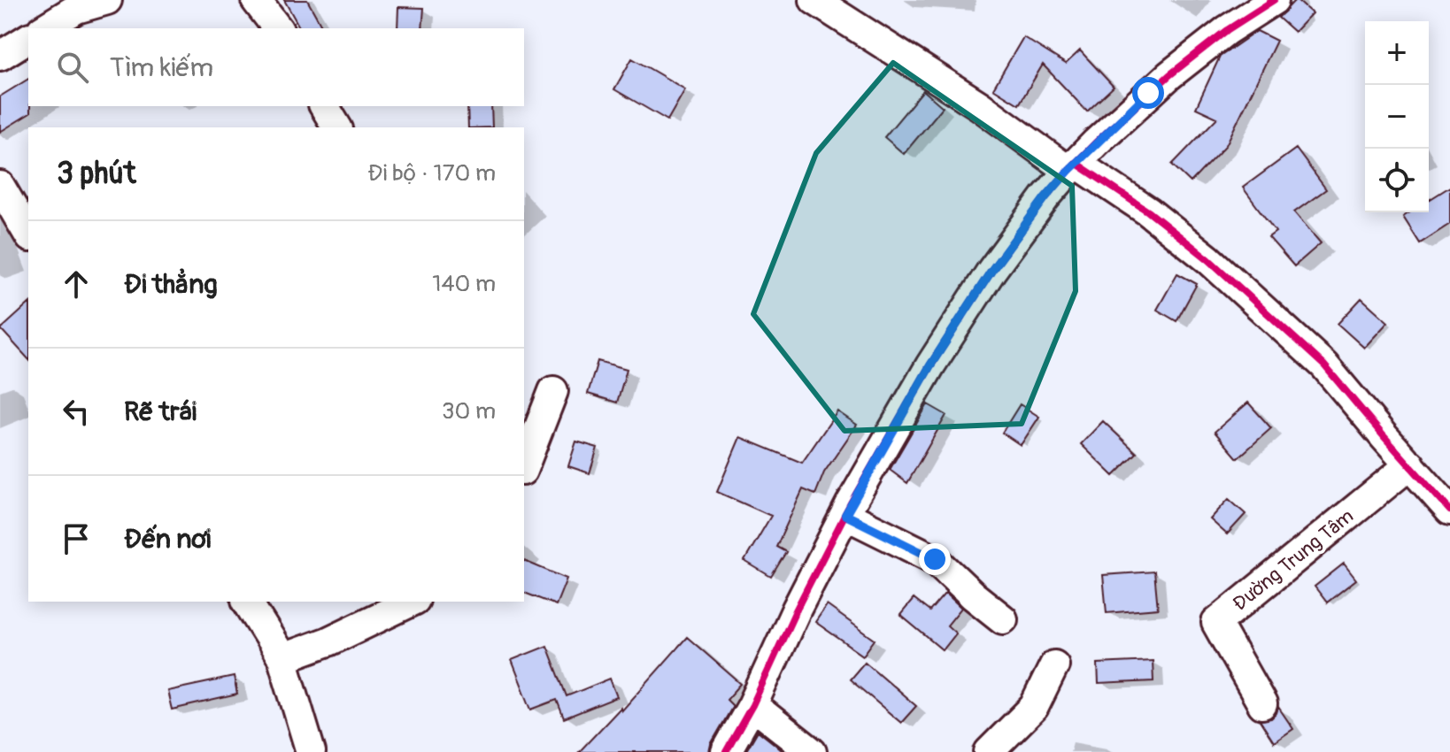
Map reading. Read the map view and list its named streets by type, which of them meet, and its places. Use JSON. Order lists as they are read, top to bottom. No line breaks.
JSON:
{"streets":{"street":["Đường Trung Tâm"]},"page":{"map_buttons":["+","−"],"search":"Tìm kiếm","heading":["3 phút","Đi bộ · 170 m"],"list":[["Đi thẳng","140 m"],["Rẽ trái","30 m"],"Đến nơi"]}}
